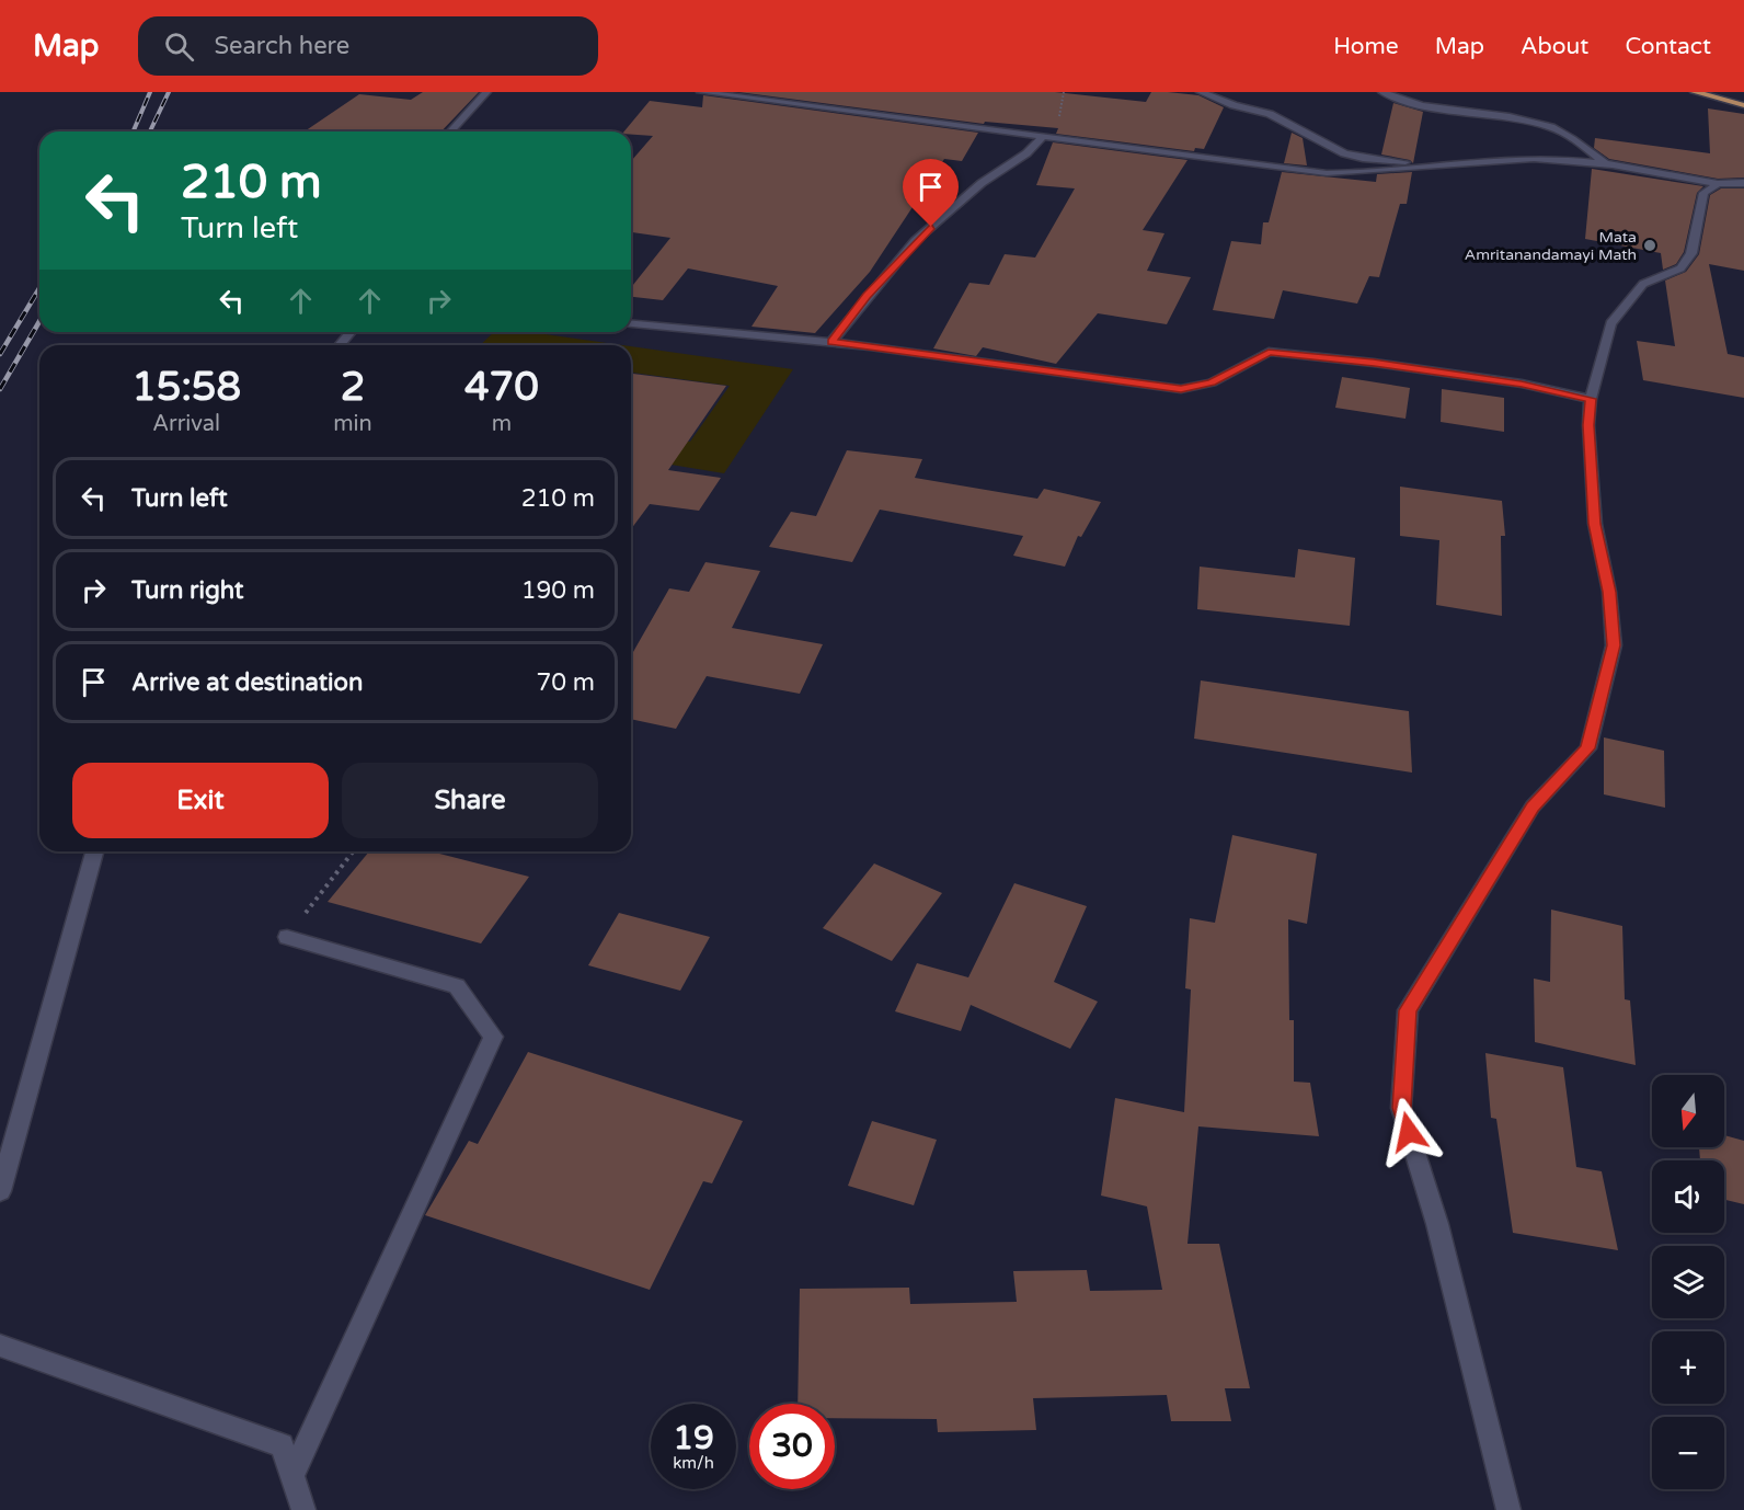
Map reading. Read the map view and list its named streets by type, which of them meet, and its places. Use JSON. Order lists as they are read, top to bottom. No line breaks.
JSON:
{"places":["Mata Amritanandamayi Math"],"north":"bottom","page":{"header":"Map","search":"Search here","nav":["Home","Map","About","Contact"],"turn":["210 m","Turn left"],"eta":["15:58","Arrival","2","min","470","m"],"list":[{"name":"Turn left","value":"210 m"},{"name":"Turn right","value":"190 m"},{"name":"Arrive at destination","value":"70 m"}],"buttons":["Exit","Share"],"map_buttons":["+","−"],"speed":"19 km/h","limit":"30"}}
